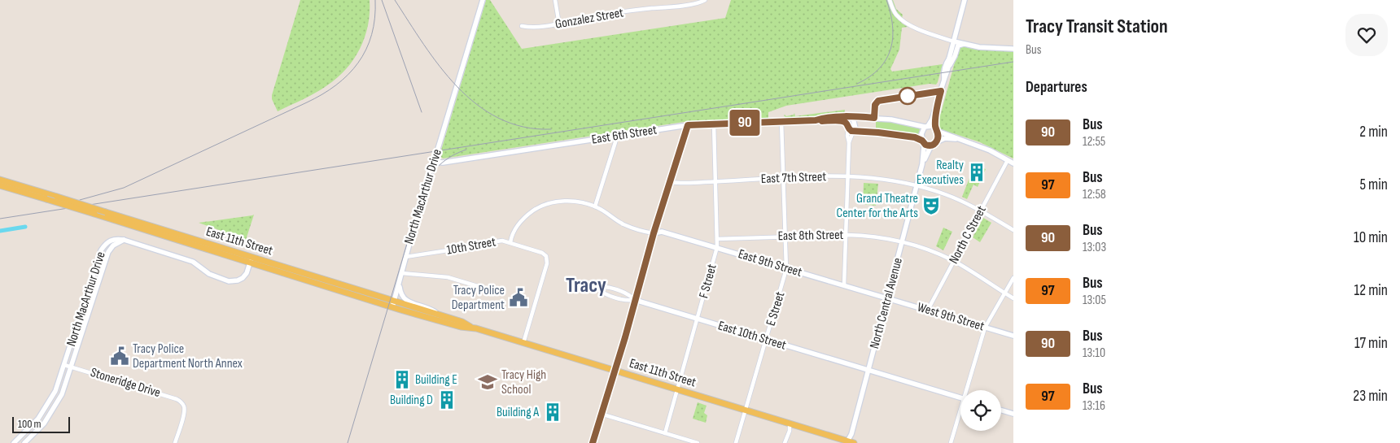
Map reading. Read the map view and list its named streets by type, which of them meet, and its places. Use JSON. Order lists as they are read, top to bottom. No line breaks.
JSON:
{"streets":{"main road":["East 11th Street"],"street":["Gonzalez Street","East 6th Street","East 7th Street","North MacArthur Drive","North C Street","East 8th Street","10th Street","East 9th Street","F Street","North Central Avenue","E Street","West 9th Street","East 10th Street","Stoneridge Drive"]},"crossings":[["East 6th Street","North MacArthur Drive"],["East 6th Street","F Street"],["East 6th Street","North Central Avenue"],["East 6th Street","E Street"],["East 7th Street","North C Street"],["East 7th Street","F Street"],["East 7th Street","North Central Avenue"],["East 7th Street","E Street"],["North MacArthur Drive","East 11th Street"],["North MacArthur Drive","10th Street"],["North MacArthur Drive","Stoneridge Drive"],["North C Street","East 8th Street"],["North C Street","West 9th Street"],["East 8th Street","F Street"],["East 8th Street","North Central Avenue"],["East 8th Street","E Street"],["East 11th Street","10th Street"],["East 11th Street","F Street"],["East 11th Street","North Central Avenue"],["East 11th Street","E Street"],["East 9th Street","F Street"],["East 9th Street","North Central Avenue"],["East 9th Street","E Street"],["East 9th Street","West 9th Street"],["F Street","East 10th Street"],["North Central Avenue","West 9th Street"],["North Central Avenue","East 10th Street"],["E Street","East 10th Street"]],"districts":["Tracy"],"places":{"building":["Realty Executives","Building E","Building D","Building A"],"theatre":["Grand Theatre Center for the Arts"],"public building":["Tracy Police Department","Tracy Police Department North Annex"],"school or university":["Tracy High School"]},"lines":["bus line 90"],"scale_bar":"100 m","page":{"on_map":"90","heading":[["Tracy Transit Station","Bus"],"Departures"],"list":[{"mark":"90","name":"Bus","note":"12:55","value":"2 min"},{"mark":"97","name":"Bus","note":"12:58","value":"5 min"},{"mark":"90","name":"Bus","note":"13:03","value":"10 min"},{"mark":"97","name":"Bus","note":"13:05","value":"12 min"},{"mark":"90","name":"Bus","note":"13:10","value":"17 min"},{"mark":"97","name":"Bus","note":"13:16","value":"23 min"}],"scale":"100 m"}}
